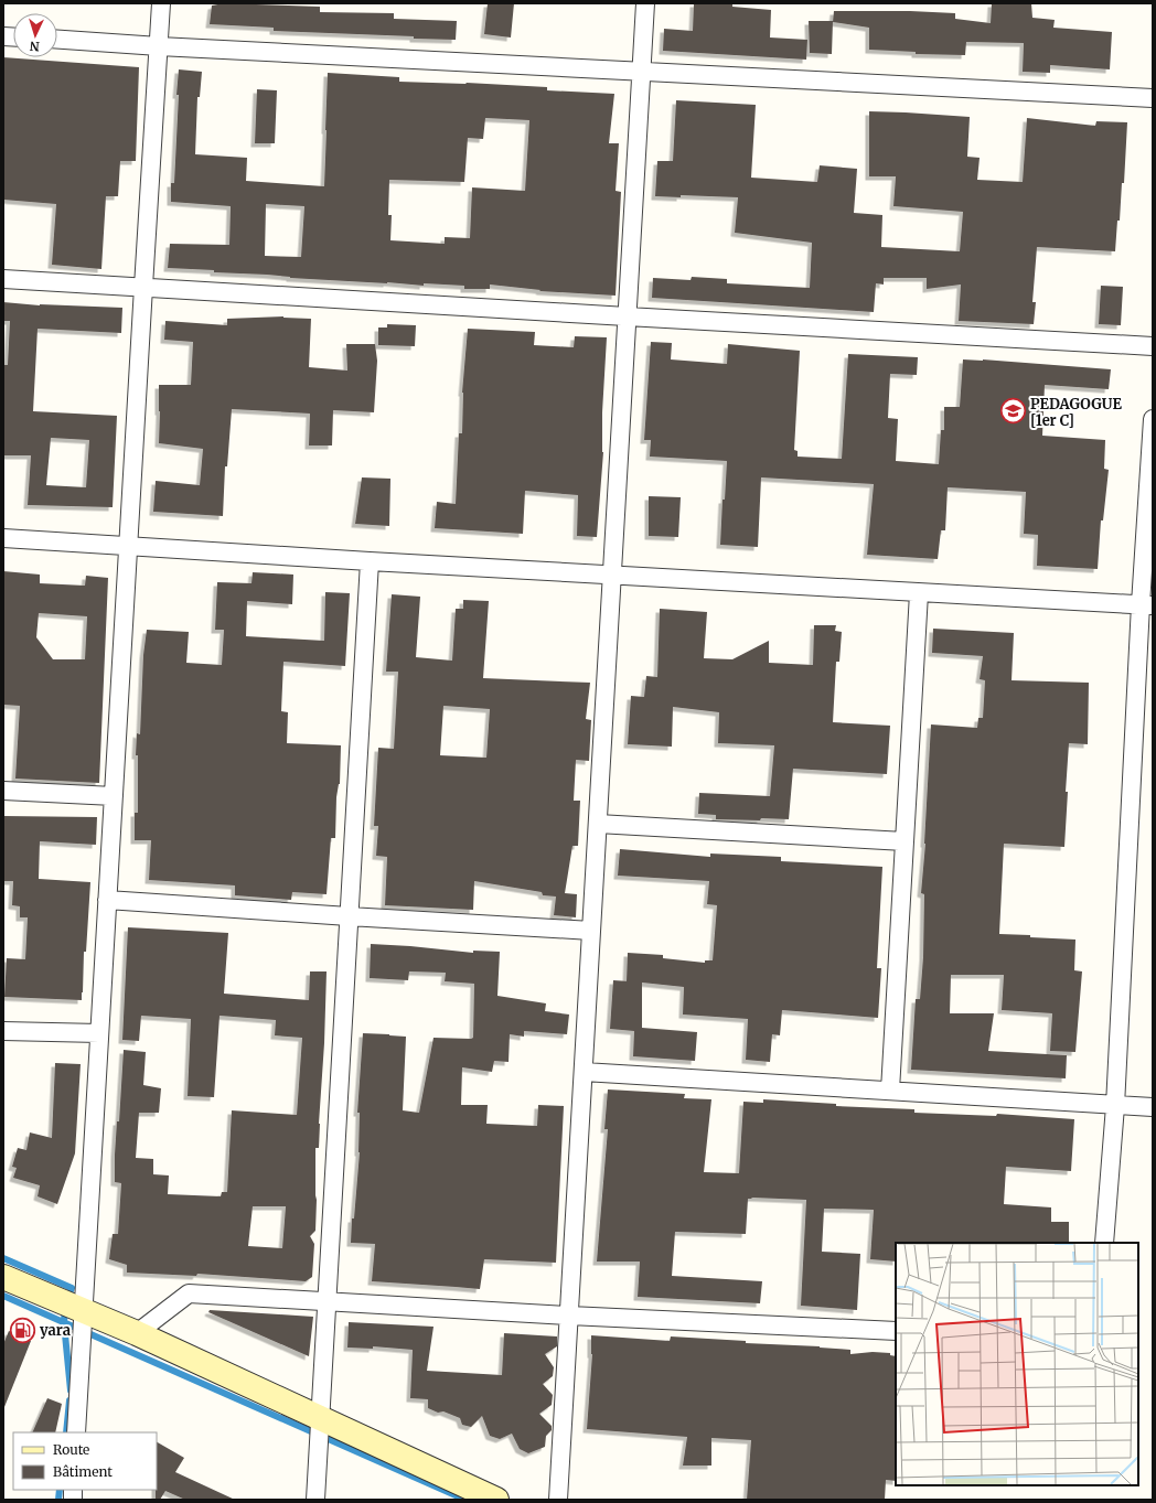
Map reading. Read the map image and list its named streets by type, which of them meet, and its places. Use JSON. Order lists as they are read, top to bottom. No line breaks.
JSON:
{"places":{"school or university":["PEDAGOGUE [1er C]"],"fuel station":["yara"]},"legend":["Route","Bâtiment"],"north":"bottom"}
